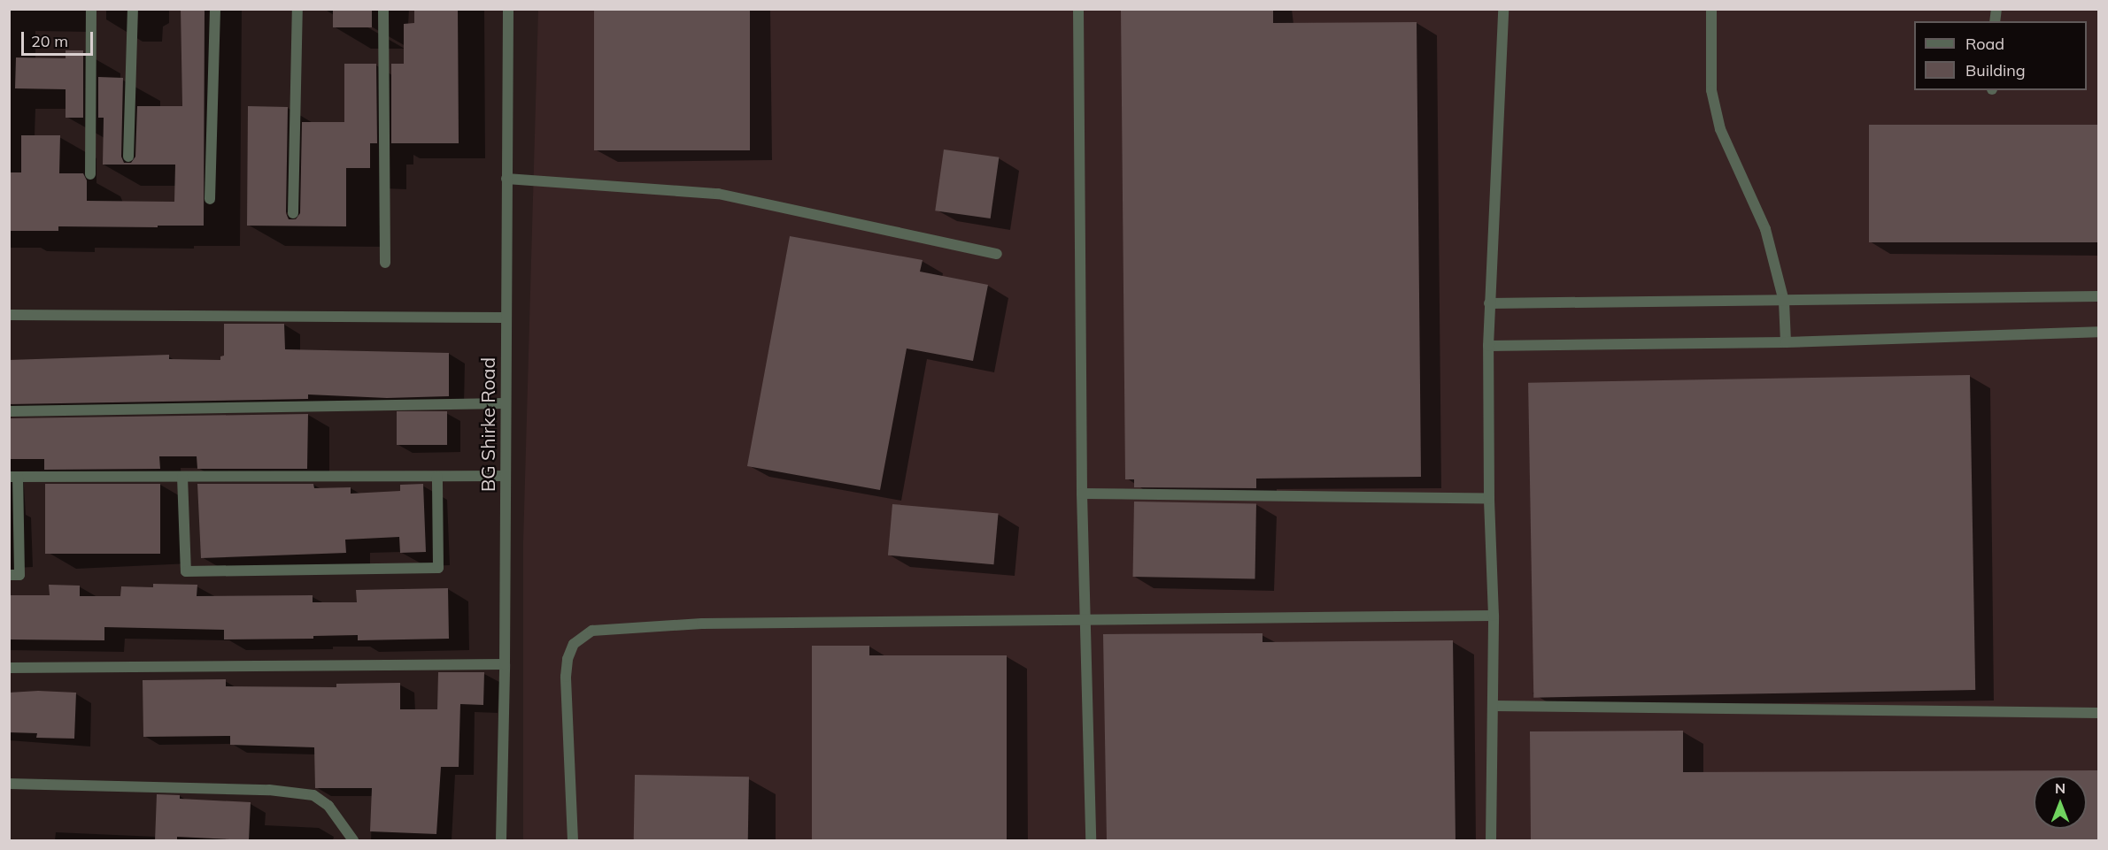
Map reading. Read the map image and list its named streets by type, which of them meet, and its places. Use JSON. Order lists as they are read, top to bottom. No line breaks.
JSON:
{"streets":{"street":["BG Shirke Road"]},"legend":["Road","Building"],"scale_bar":"20 m","north":"top"}
